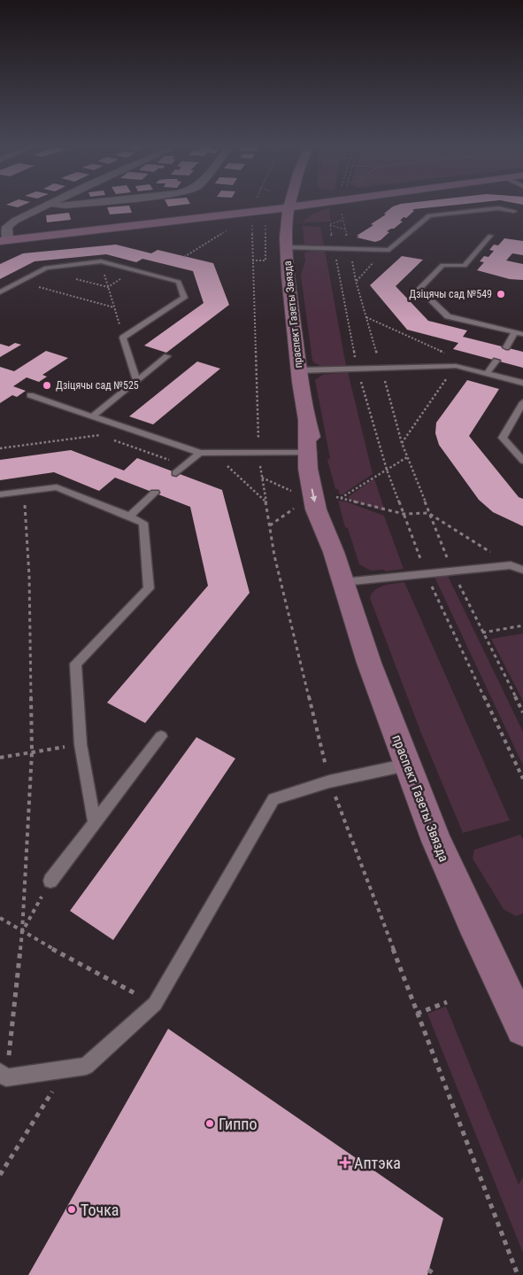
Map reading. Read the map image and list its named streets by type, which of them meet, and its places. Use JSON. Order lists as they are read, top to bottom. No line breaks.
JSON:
{"streets":{"main road":["праспект Газеты Звязда"]},"places":{"other":["Дзіцячы сад №549","Дзіцячы сад №525","Гиппо","Точка"],"health":["Аптэка"]}}
